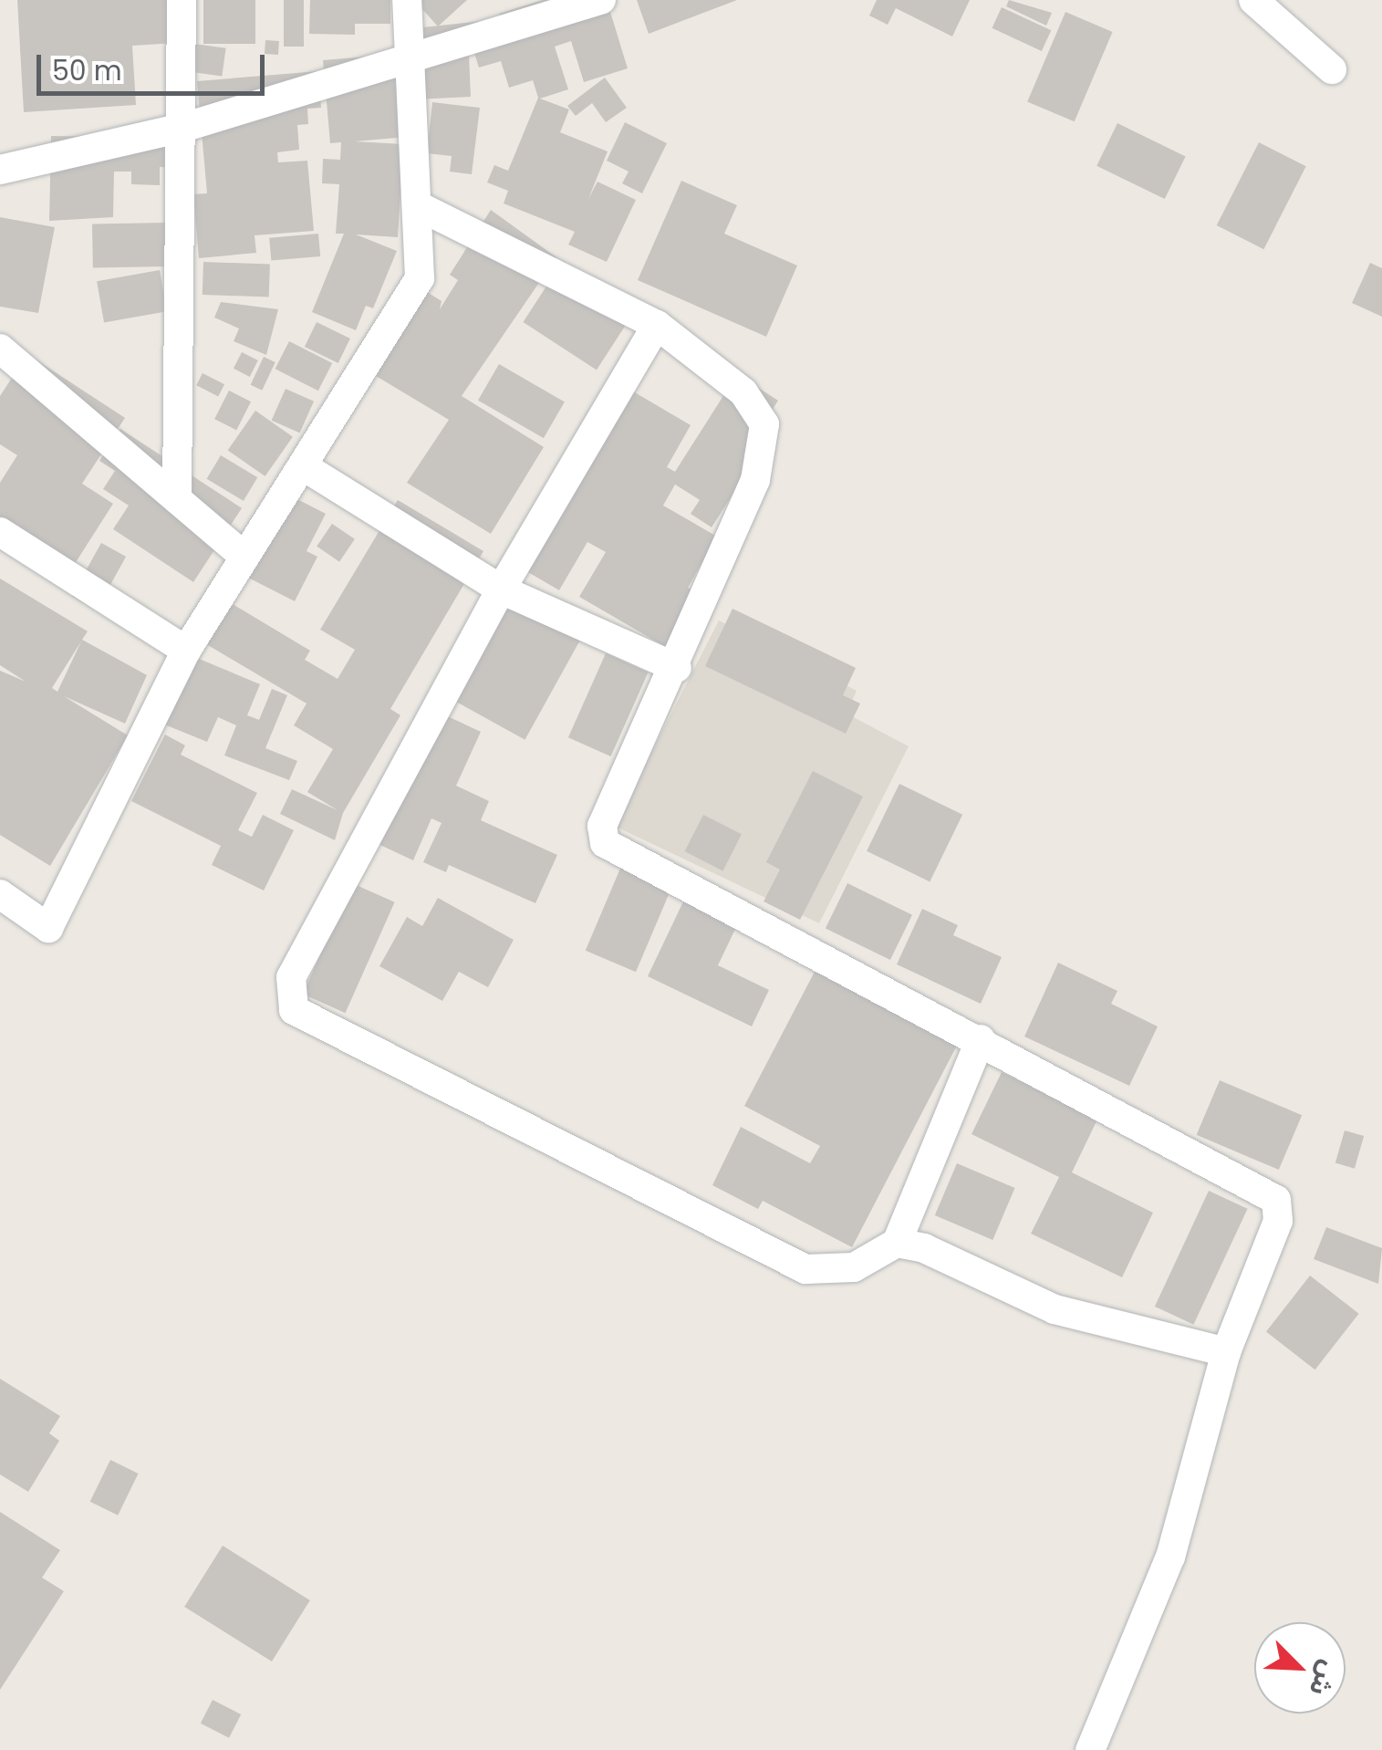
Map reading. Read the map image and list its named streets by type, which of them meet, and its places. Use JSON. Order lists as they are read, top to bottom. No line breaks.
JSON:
{"scale_bar":"50 m","north":"bottom right"}
